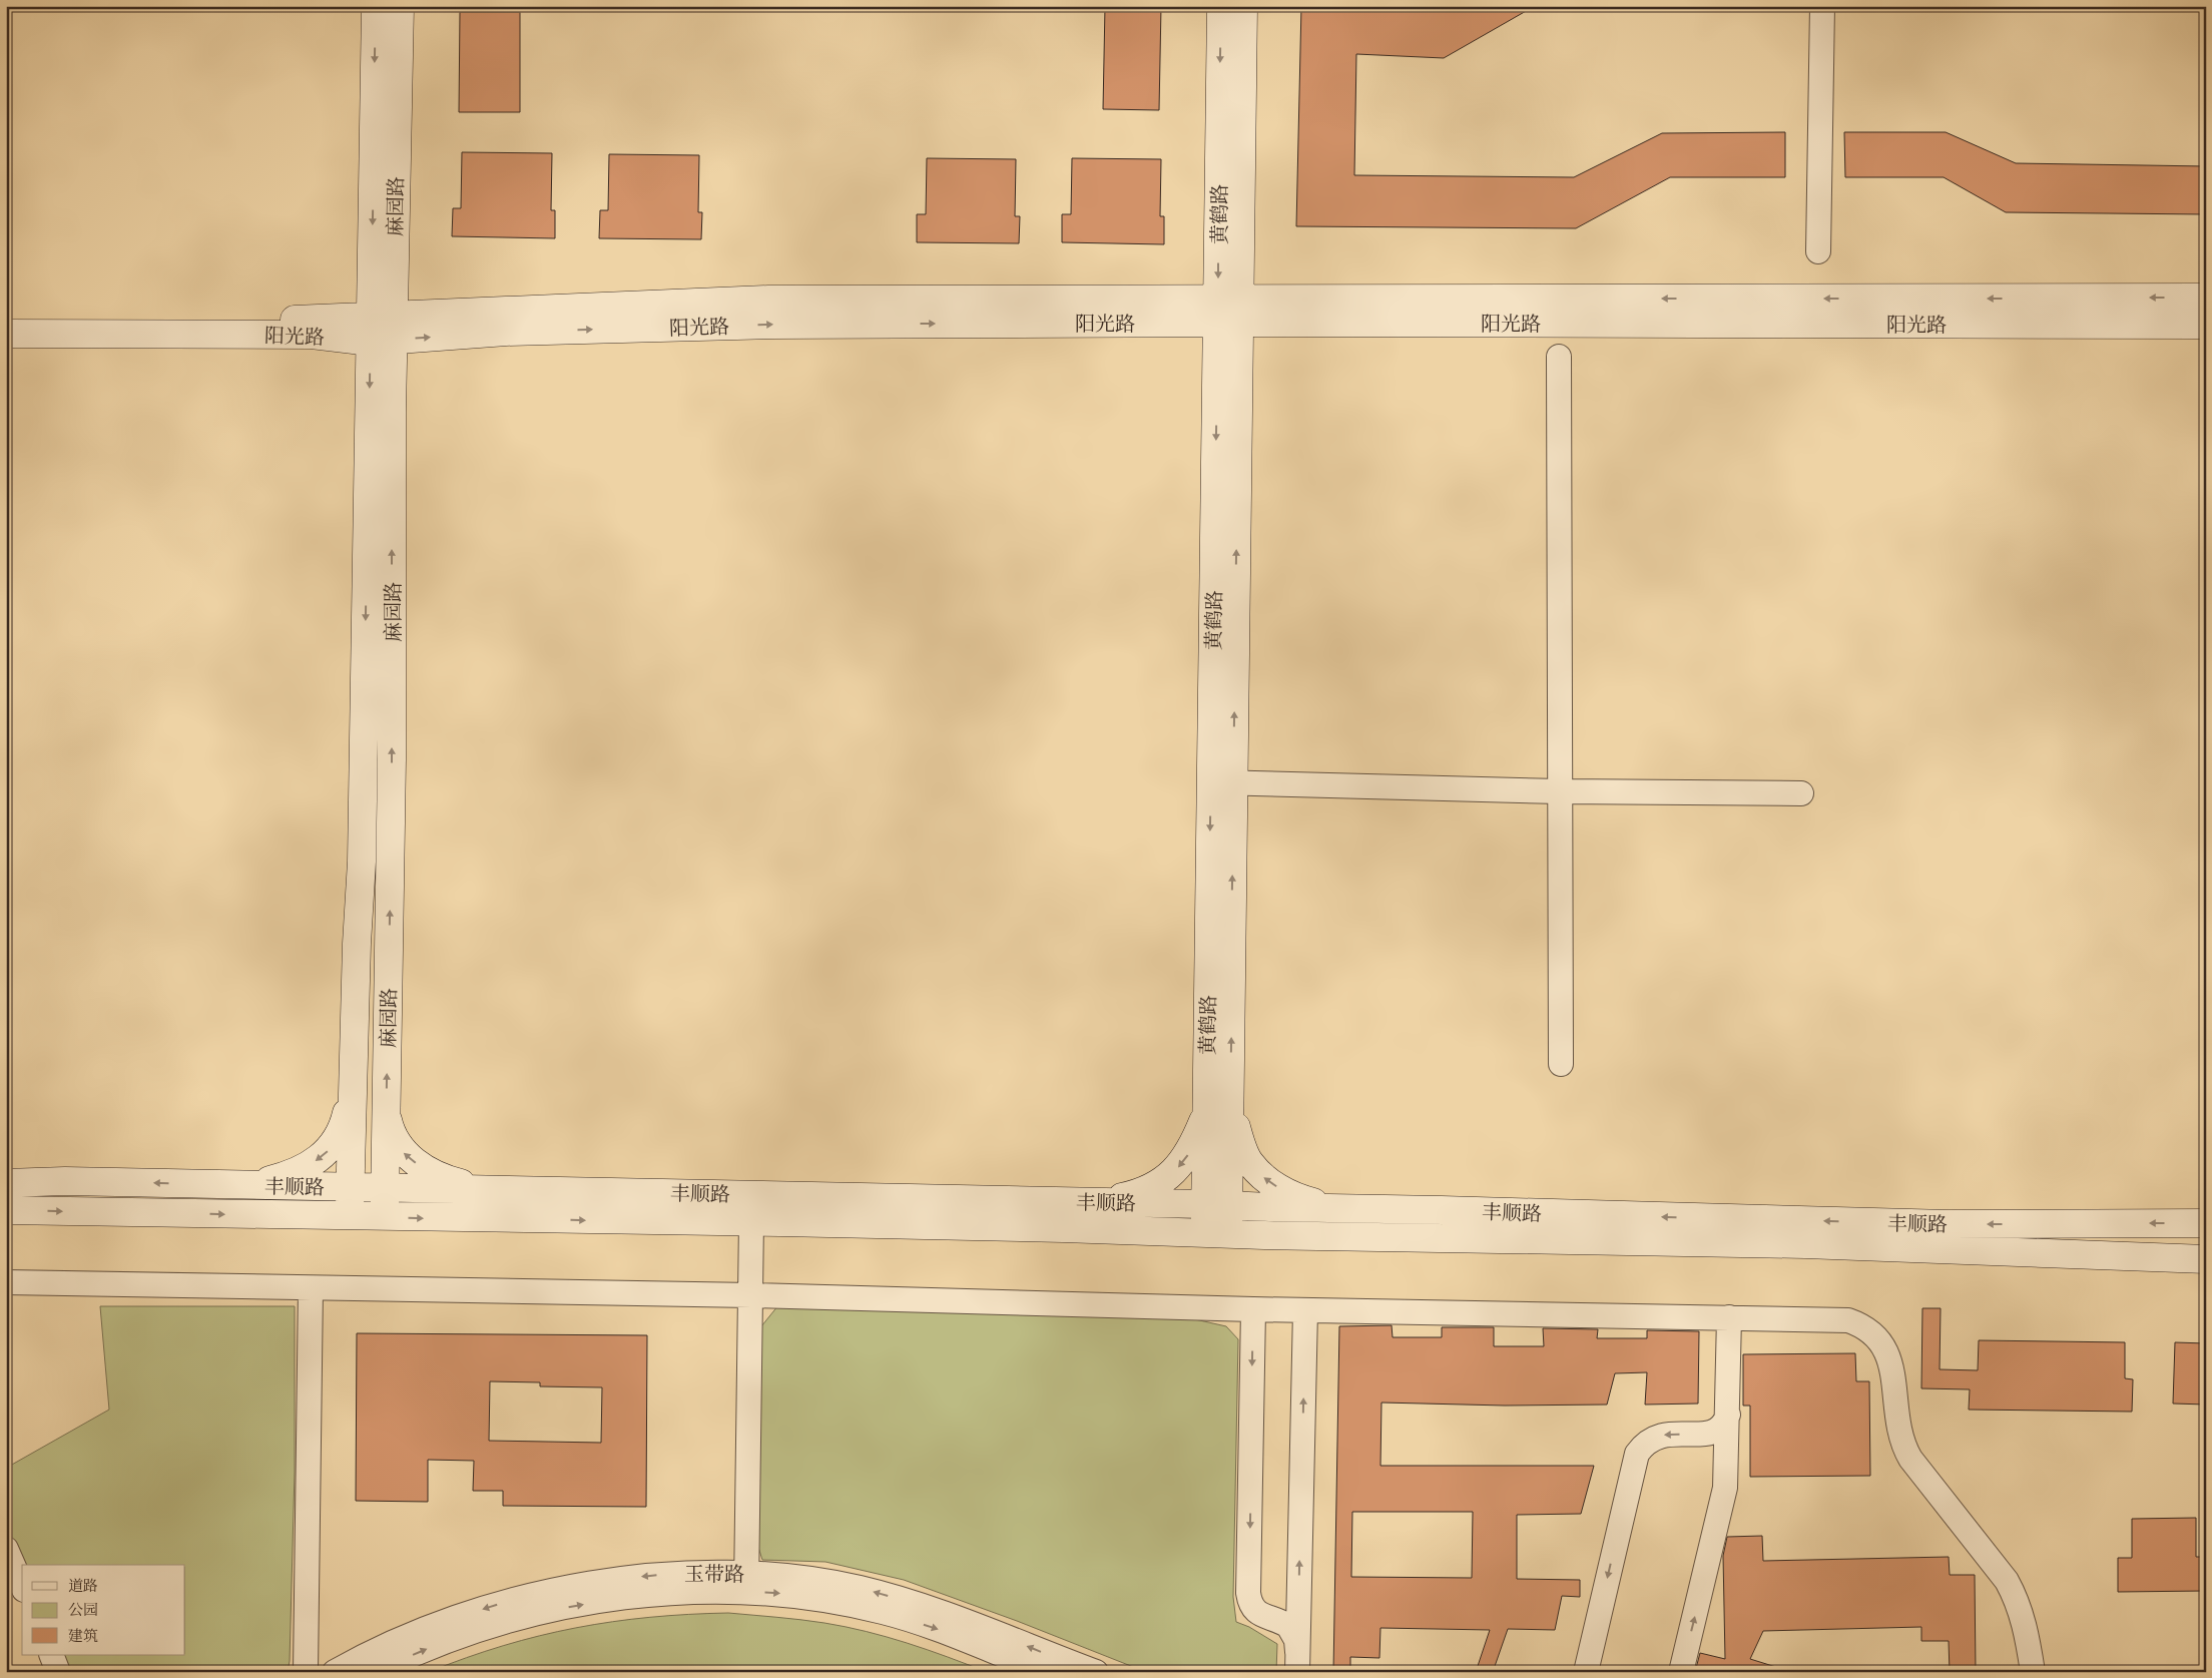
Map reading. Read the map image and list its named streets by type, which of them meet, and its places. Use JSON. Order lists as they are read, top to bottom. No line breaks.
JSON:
{"streets":{"main road":["麻园路","黄鹤路","阳光路","丰顺路"],"street":["玉带路"]},"crossings":[["麻园路","阳光路"],["麻园路","丰顺路"],["黄鹤路","阳光路"],["黄鹤路","丰顺路"]],"legend":["道路","公园","建筑"]}
